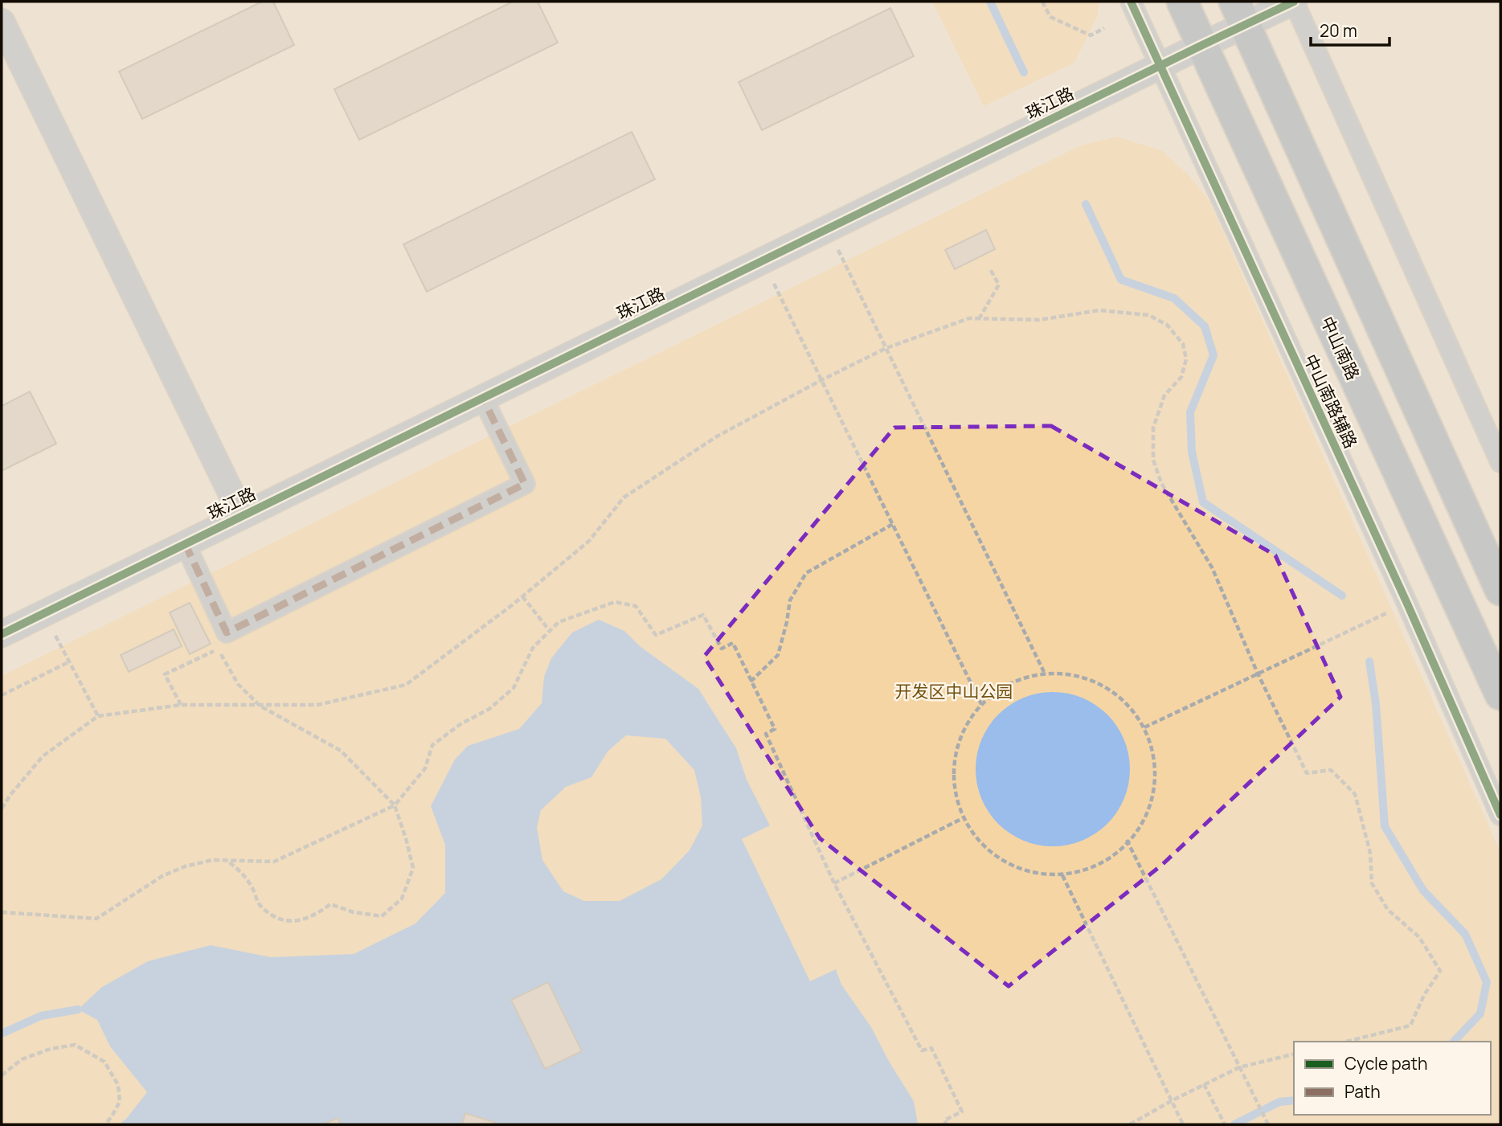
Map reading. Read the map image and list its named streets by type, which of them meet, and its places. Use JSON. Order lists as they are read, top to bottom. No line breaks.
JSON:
{"streets":{"main road":["中山南路"],"street":["珠江路","中山南路辅路"]},"crossings":[["珠江路","中山南路"],["珠江路","中山南路辅路"]],"parks":["开发区中山公园"],"legend":["Cycle path","Path"],"scale_bar":"20 m"}
